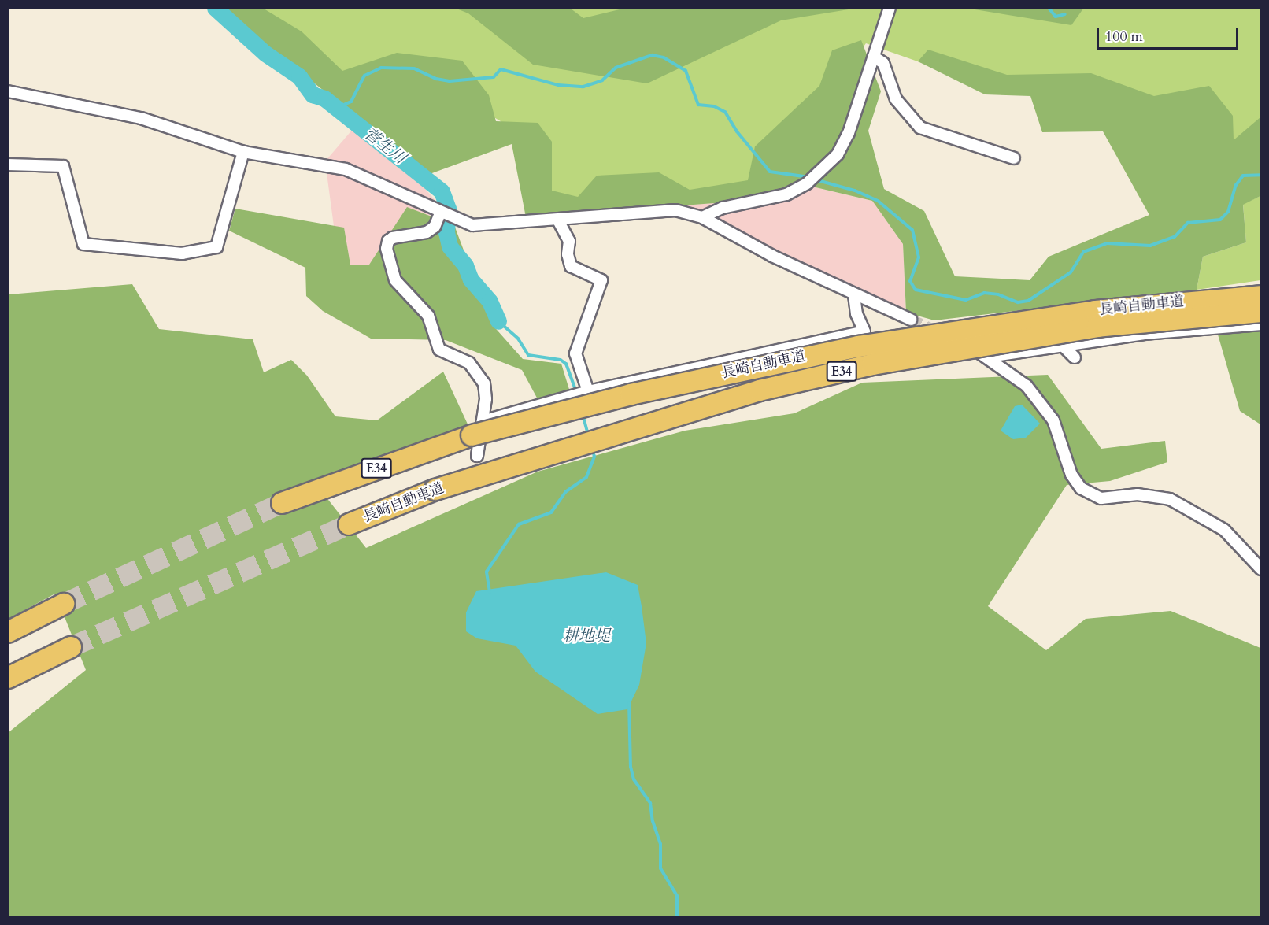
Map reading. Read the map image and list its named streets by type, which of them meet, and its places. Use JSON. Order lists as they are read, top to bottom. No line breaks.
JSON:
{"streets":{"highway":["長崎自動車道","E34"]},"water":["菅生川","耕地堤"],"scale_bar":"100 m"}
